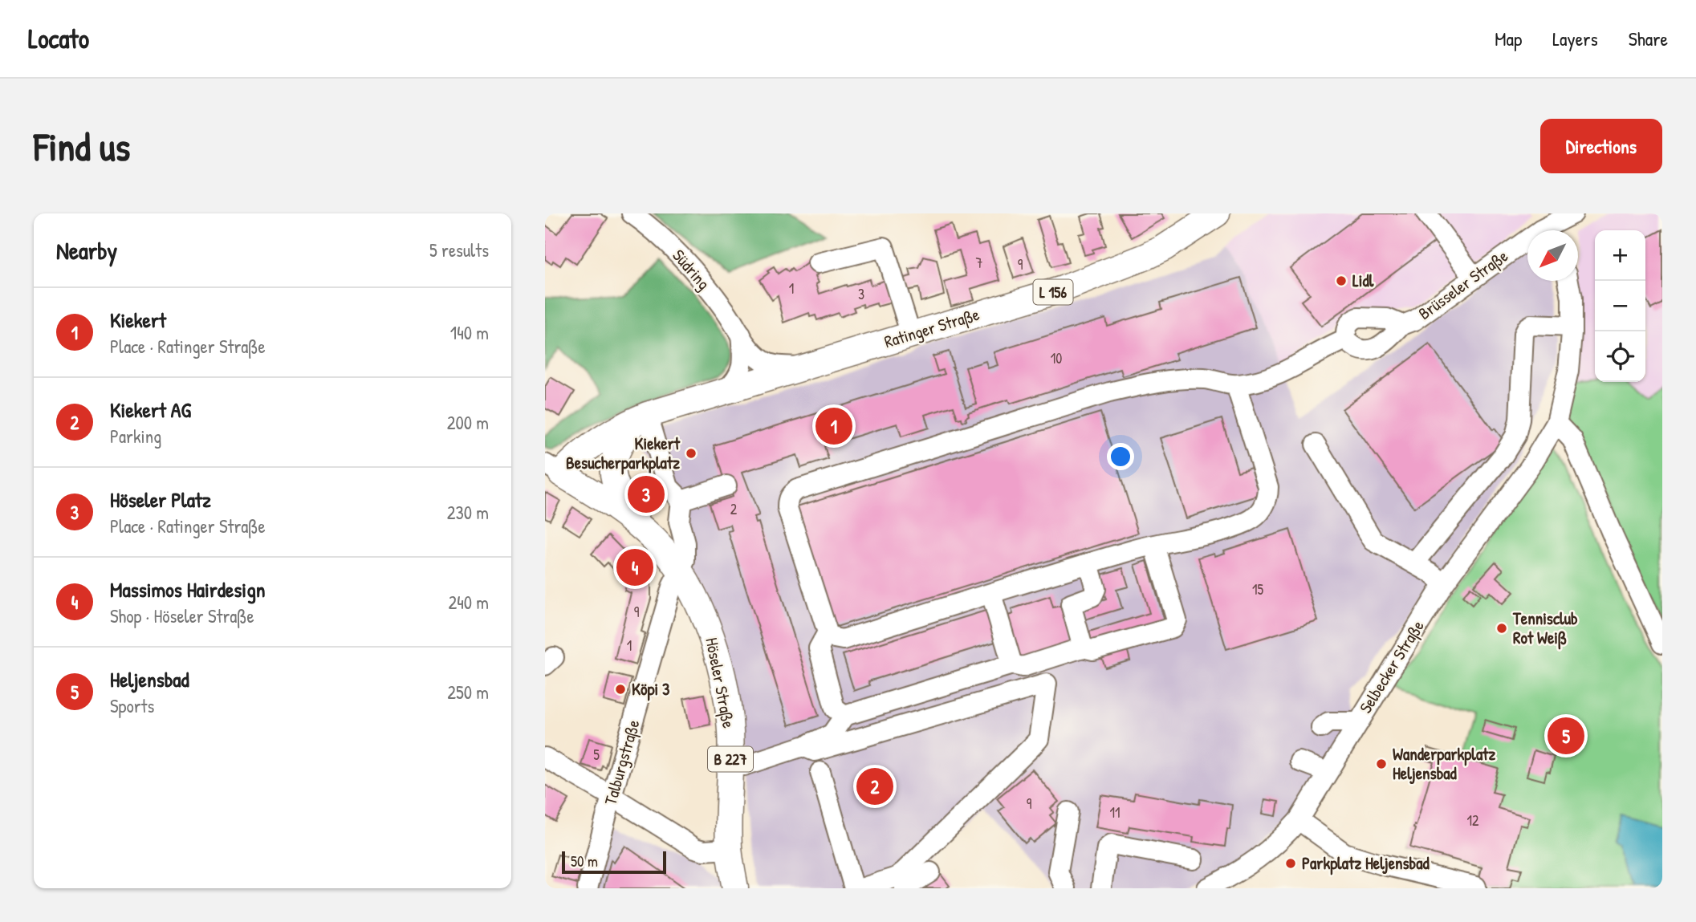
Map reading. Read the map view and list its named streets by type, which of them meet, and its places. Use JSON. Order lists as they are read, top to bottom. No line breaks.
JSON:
{"streets":{"main road":["L 156","Ratinger Straße","Höseler Straße","B 227"],"street":["Südring","Brüsseler Straße","Selbecker Straße","Talburgstraße"]},"crossings":[["Südring","Ratinger Straße"],["Ratinger Straße","Höseler Straße"],["Ratinger Straße","B 227"],["Höseler Straße","B 227"],["Höseler Straße","Talburgstraße"]],"places":["Lidl","Kiekert Besucherparkplatz","Tennisclub Rot Weiß","Köpi 3","Wanderparkplatz Heljensbad","Parkplatz Heljensbad"],"house_numbers":["7","9","1","3","10","2","15","9","1","5","9","11","12"],"scale_bar":"50 m","north":"bottom left","page":{"header":"Locato","nav":["Map","Layers","Share"],"buttons":"Directions","title":"Find us","heading":["Nearby","5 results"],"map_buttons":["+","−"],"list":[{"mark":"1","name":"Kiekert","note":"Place · Ratinger Straße","value":"140 m"},{"mark":"2","name":"Kiekert AG","note":"Parking","value":"200 m"},{"mark":"3","name":"Höseler Platz","note":"Place · Ratinger Straße","value":"230 m"},{"mark":"4","name":"Massimos Hairdesign","note":"Shop · Höseler Straße","value":"240 m"},{"mark":"5","name":"Heljensbad","note":"Sports","value":"250 m"}],"pins":["1","3","4","5","2"],"scale":"50 m"}}
